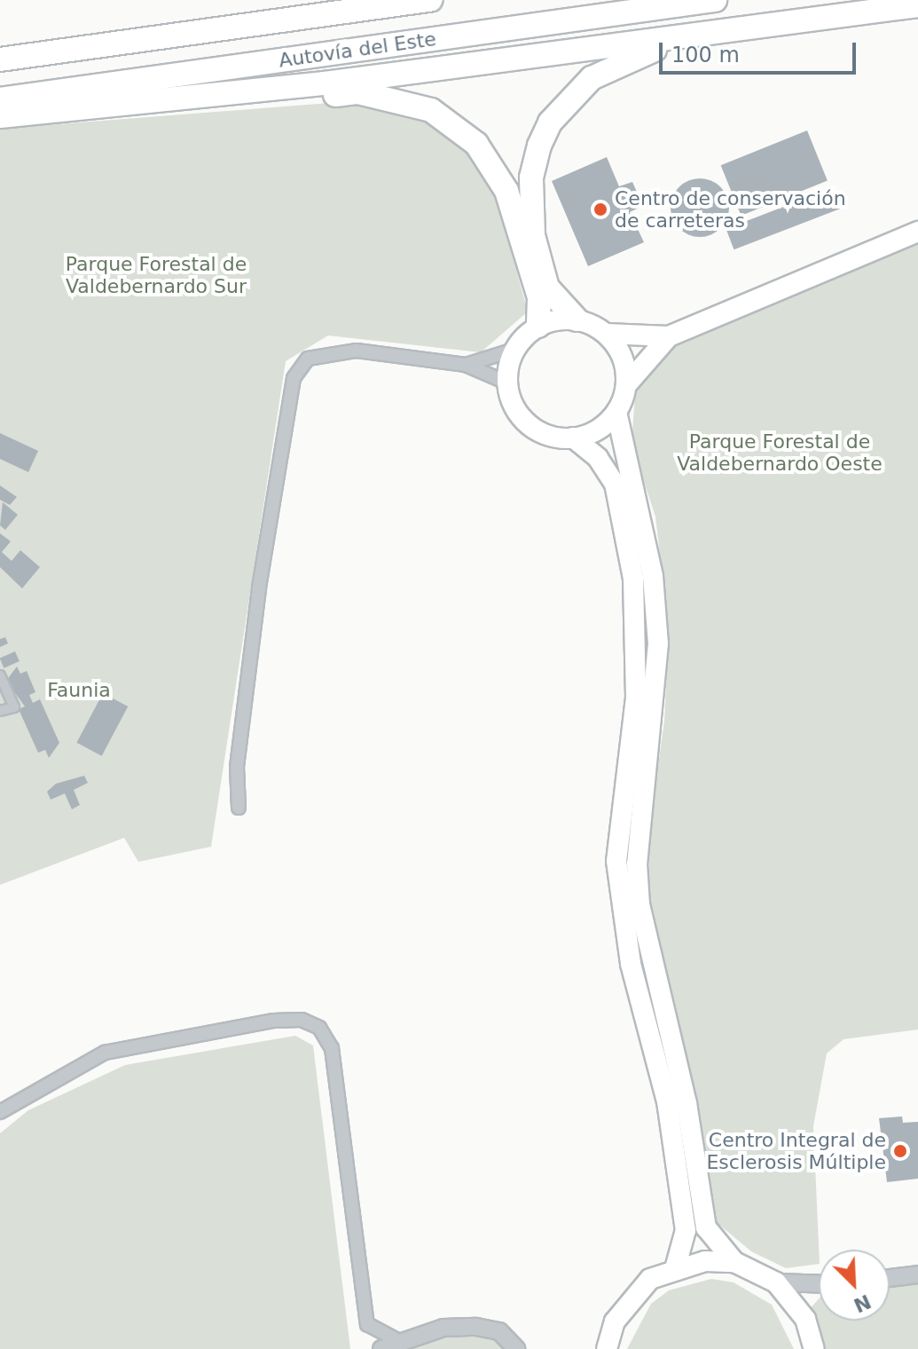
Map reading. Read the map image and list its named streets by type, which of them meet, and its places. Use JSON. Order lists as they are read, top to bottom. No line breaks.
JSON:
{"streets":{"highway":["Autovía del Este"]},"parks":["Parque Forestal de Valdebernardo Sur","Parque Forestal de Valdebernardo Oeste","Faunia"],"places":["Centro de conservación de carreteras","Centro Integral de Esclerosis Múltiple"],"scale_bar":"100 m","north":"bottom right"}
